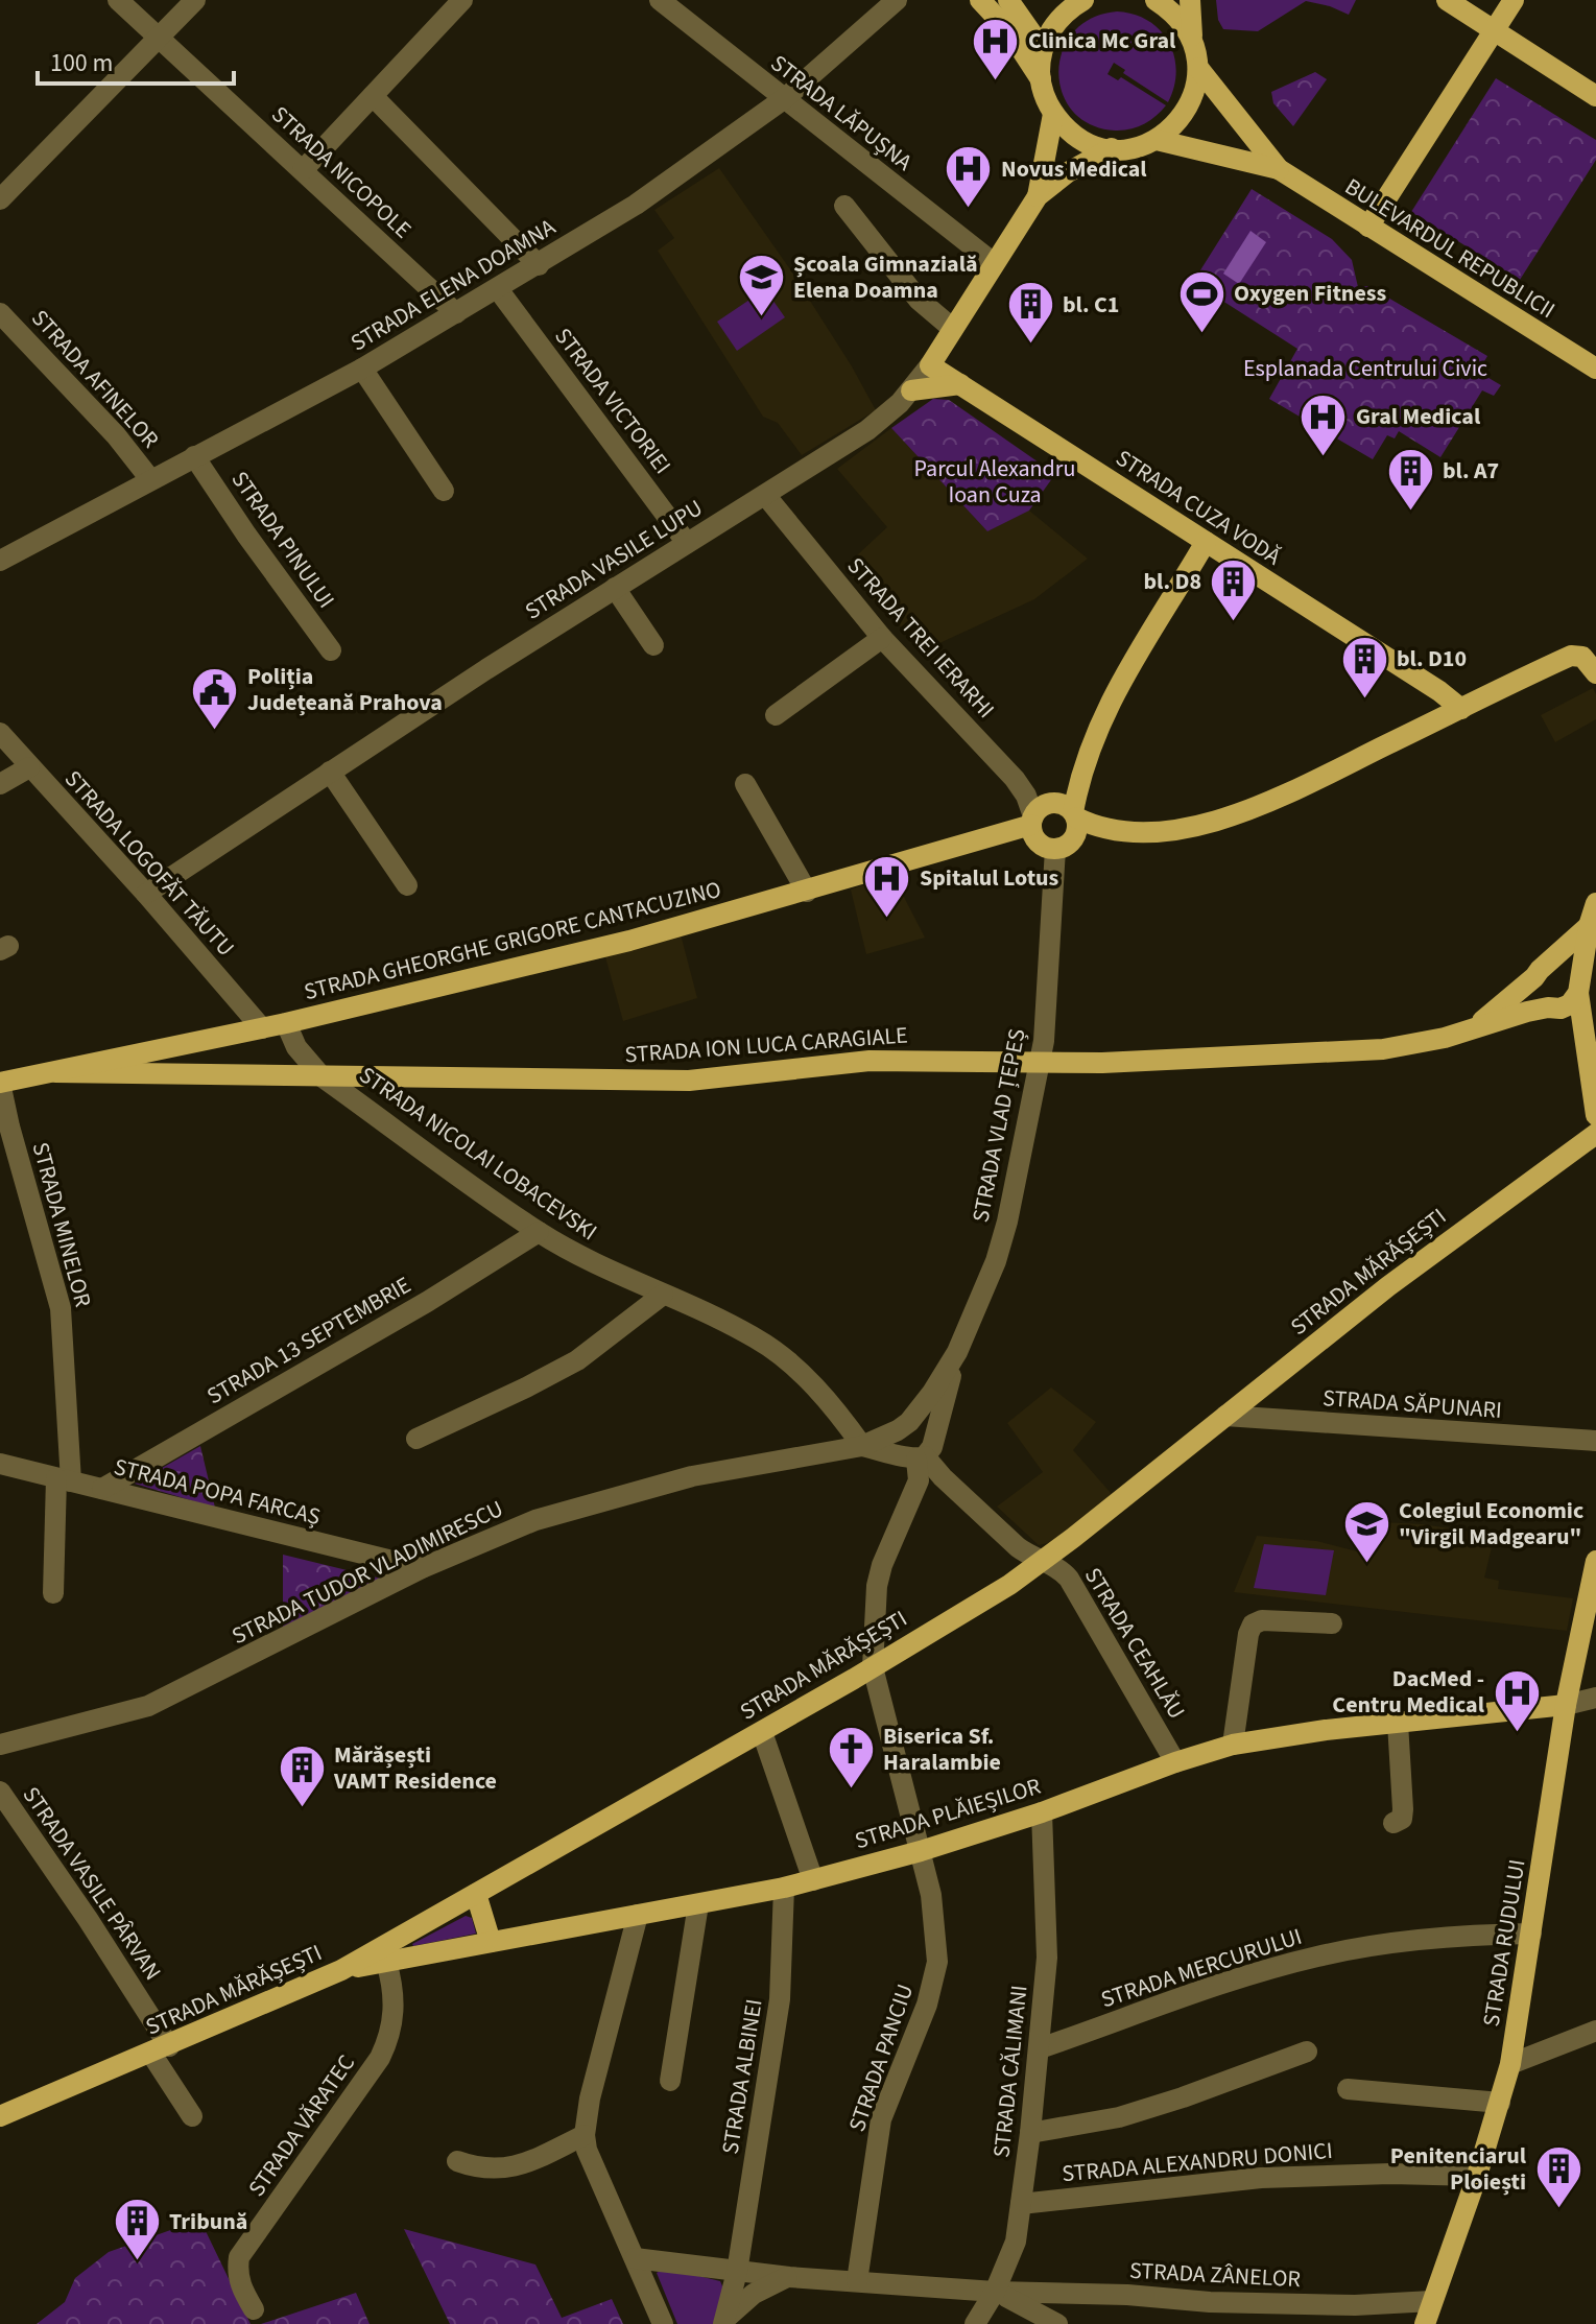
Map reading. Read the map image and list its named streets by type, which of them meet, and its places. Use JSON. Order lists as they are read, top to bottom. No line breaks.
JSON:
{"streets":{"main road":["BULEVARDUL REPUBLICII","STRADA CUZA VODĂ","STRADA VASILE LUPU","STRADA GHEORGHE GRIGORE CANTACUZINO","STRADA ION LUCA CARAGIALE","STRADA MĂRĂȘEȘTI","STRADA PLĂIEȘILOR","STRADA RUDULUI"],"street":["STRADA LĂPUȘNA","STRADA NICOPOLE","STRADA ELENA DOAMNA","STRADA AFINELOR","STRADA VICTORIEI","STRADA PINULUI","STRADA TREI IERARHI","STRADA LOGOFĂT TĂUTU","STRADA VLAD ȚEPEȘ","STRADA NICOLAI LOBACEVSKI","STRADA MINELOR","STRADA 13 SEPTEMBRIE","STRADA SĂPUNARI","STRADA POPA FARCAȘ","STRADA TUDOR VLADIMIRESCU","STRADA CEAHLĂU","STRADA VASILE PÂRVAN","STRADA MERCURULUI","STRADA PANCIU","STRADA CĂLIMANI","STRADA ALBINEI","STRADA VĂRATEC","STRADA ALEXANDRU DONICI","STRADA ZÂNELOR"]},"crossings":[["STRADA LĂPUȘNA","STRADA ELENA DOAMNA"],["STRADA LĂPUȘNA","STRADA VASILE LUPU"],["STRADA NICOPOLE","STRADA ELENA DOAMNA"],["STRADA ELENA DOAMNA","STRADA AFINELOR"],["STRADA ELENA DOAMNA","STRADA VICTORIEI"],["STRADA ELENA DOAMNA","STRADA PINULUI"],["STRADA VICTORIEI","STRADA VASILE LUPU"],["STRADA CUZA VODĂ","STRADA VASILE LUPU"],["STRADA CUZA VODĂ","STRADA GHEORGHE GRIGORE CANTACUZINO"],["STRADA VASILE LUPU","STRADA TREI IERARHI"],["STRADA VASILE LUPU","STRADA LOGOFĂT TĂUTU"],["STRADA TREI IERARHI","STRADA GHEORGHE GRIGORE CANTACUZINO"],["STRADA TREI IERARHI","STRADA VLAD ȚEPEȘ"],["STRADA LOGOFĂT TĂUTU","STRADA GHEORGHE GRIGORE CANTACUZINO"],["STRADA GHEORGHE GRIGORE CANTACUZINO","STRADA ION LUCA CARAGIALE"],["STRADA GHEORGHE GRIGORE CANTACUZINO","STRADA VLAD ȚEPEȘ"],["STRADA GHEORGHE GRIGORE CANTACUZINO","STRADA NICOLAI LOBACEVSKI"],["STRADA GHEORGHE GRIGORE CANTACUZINO","STRADA MINELOR"],["STRADA ION LUCA CARAGIALE","STRADA VLAD ȚEPEȘ"],["STRADA ION LUCA CARAGIALE","STRADA NICOLAI LOBACEVSKI"],["STRADA VLAD ȚEPEȘ","STRADA TUDOR VLADIMIRESCU"],["STRADA VLAD ȚEPEȘ","STRADA PANCIU"],["STRADA NICOLAI LOBACEVSKI","STRADA 13 SEPTEMBRIE"],["STRADA NICOLAI LOBACEVSKI","STRADA TUDOR VLADIMIRESCU"],["STRADA MINELOR","STRADA POPA FARCAȘ"],["STRADA MĂRĂȘEȘTI","STRADA SĂPUNARI"],["STRADA MĂRĂȘEȘTI","STRADA CEAHLĂU"],["STRADA MĂRĂȘEȘTI","STRADA PLĂIEȘILOR"],["STRADA MĂRĂȘEȘTI","STRADA VASILE PÂRVAN"],["STRADA MĂRĂȘEȘTI","STRADA PANCIU"],["STRADA 13 SEPTEMBRIE","STRADA POPA FARCAȘ"],["STRADA POPA FARCAȘ","STRADA TUDOR VLADIMIRESCU"],["STRADA TUDOR VLADIMIRESCU","STRADA PANCIU"],["STRADA CEAHLĂU","STRADA PLĂIEȘILOR"],["STRADA PLĂIEȘILOR","STRADA RUDULUI"],["STRADA PLĂIEȘILOR","STRADA PANCIU"],["STRADA PLĂIEȘILOR","STRADA CĂLIMANI"],["STRADA PLĂIEȘILOR","STRADA ALBINEI"],["STRADA PLĂIEȘILOR","STRADA VĂRATEC"],["STRADA RUDULUI","STRADA MERCURULUI"],["STRADA RUDULUI","STRADA ALEXANDRU DONICI"],["STRADA RUDULUI","STRADA ZÂNELOR"],["STRADA MERCURULUI","STRADA CĂLIMANI"],["STRADA CĂLIMANI","STRADA ALEXANDRU DONICI"],["STRADA CĂLIMANI","STRADA ZÂNELOR"]],"parks":["Esplanada Centrului Civic","Parcul Alexandru Ioan Cuza"],"places":{"hospital":["Clinica Mc Gral","Novus Medical","Gral Medical","Spitalul Lotus","DacMed - Centru Medical"],"school or university":["Școala Gimnazială Elena Doamna","Colegiul Economic \"Virgil Madgearu\""],"sports":["Oxygen Fitness"],"building":["bl. C1","bl. A7","bl. D8","bl. D10","Mărășești VAMT Residence","Penitenciarul Ploiești","Tribună"],"public building":["Poliția Județeană Prahova"],"church":["Biserica Sf. Haralambie"]},"scale_bar":"100 m"}
